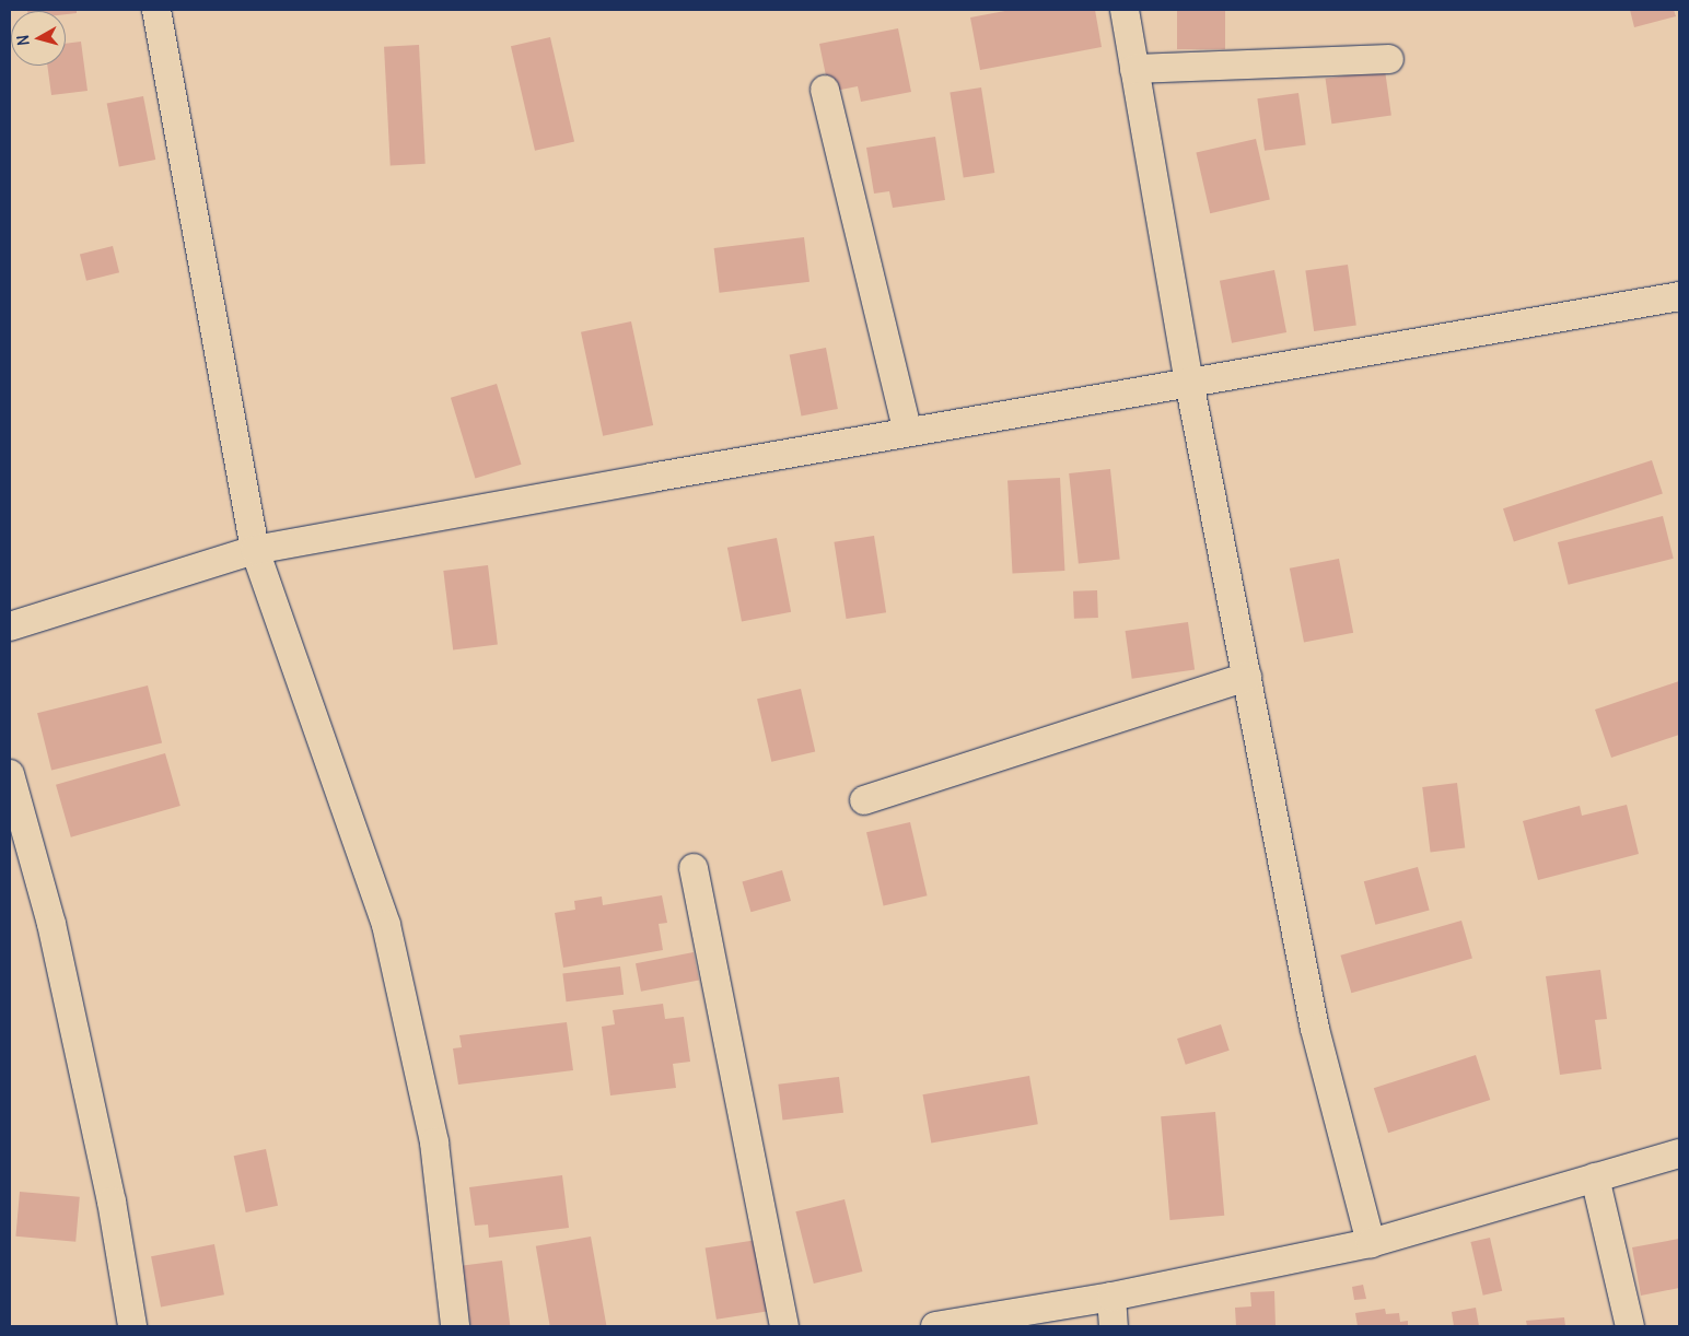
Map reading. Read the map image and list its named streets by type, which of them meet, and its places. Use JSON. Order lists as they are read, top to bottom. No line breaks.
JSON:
{"north":"left"}
